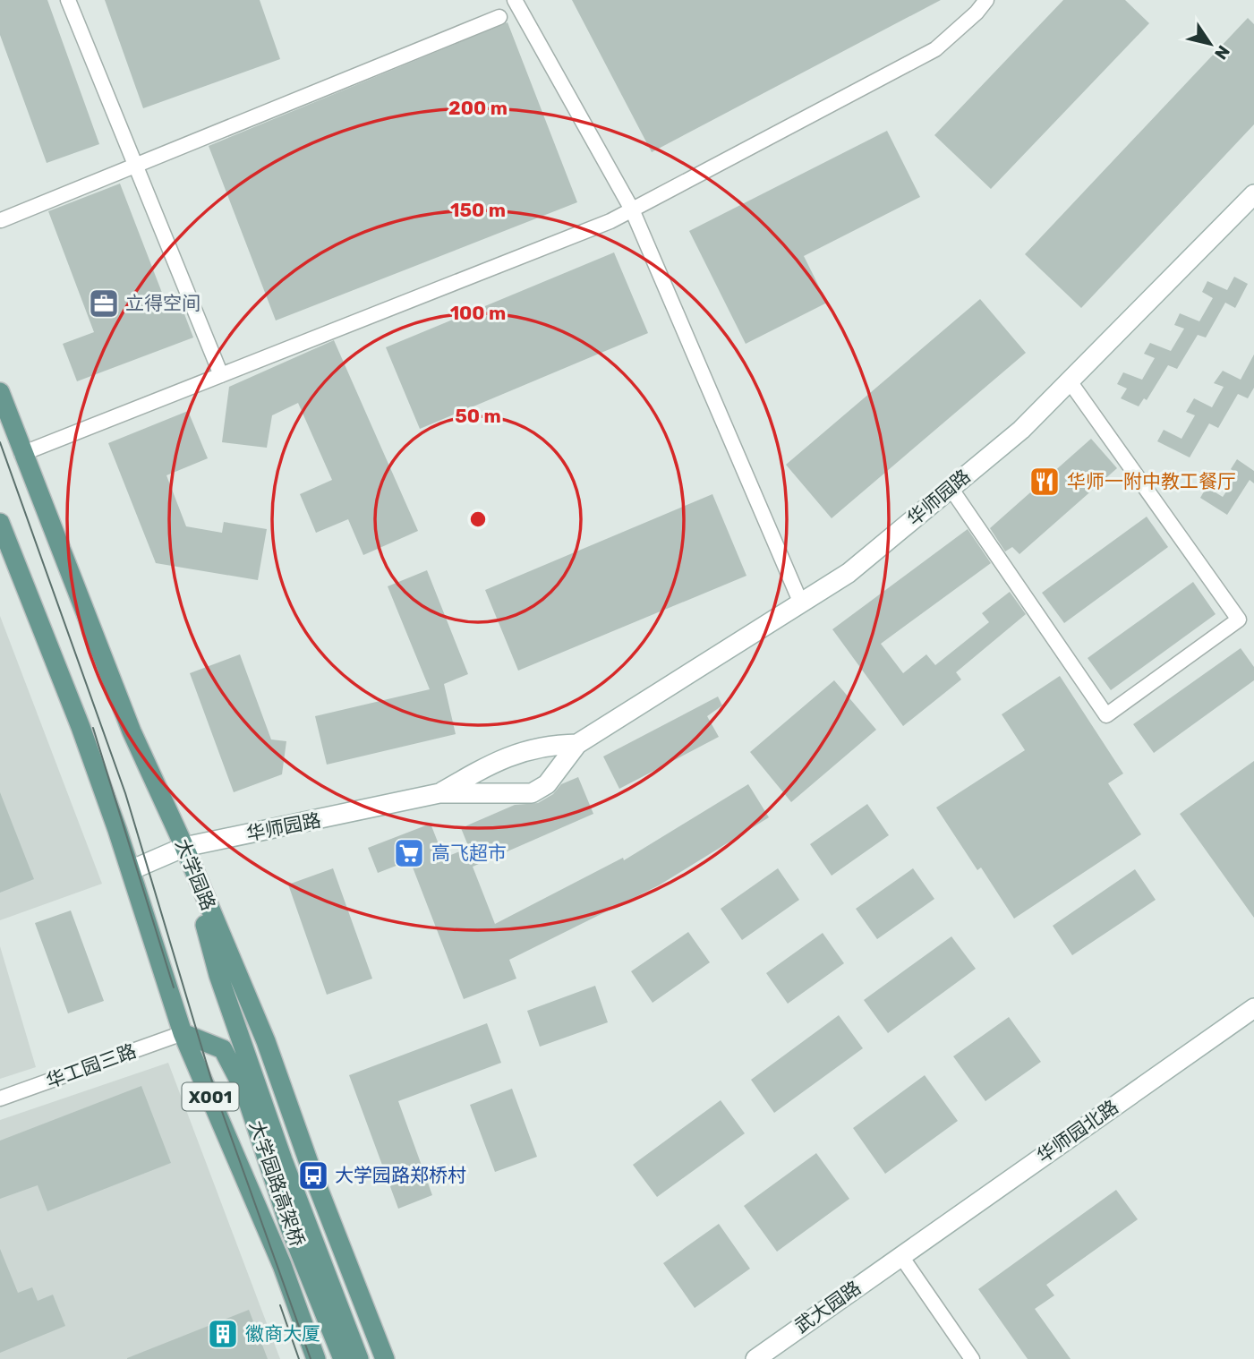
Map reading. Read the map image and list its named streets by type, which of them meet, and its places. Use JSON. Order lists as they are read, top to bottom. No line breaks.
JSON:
{"streets":{"main road":["华师园路","大学园路","X001","华师园北路","大学园路高架桥","武大园路"],"street":["华工园三路"]},"crossings":[["华师园路","大学园路"],["华师园路","X001"],["华工园三路","X001"],["华工园三路","大学园路高架桥"],["X001","大学园路高架桥"],["华师园北路","武大园路"]],"places":{"office":["立得空间"],"restaurant":["华师一附中教工餐厅"],"supermarket":["高飞超市"],"bus stop":["大学园路郑桥村"],"building":["徽商大厦"]},"north":"bottom right","rings":["200 m","150 m","100 m","50 m"]}
